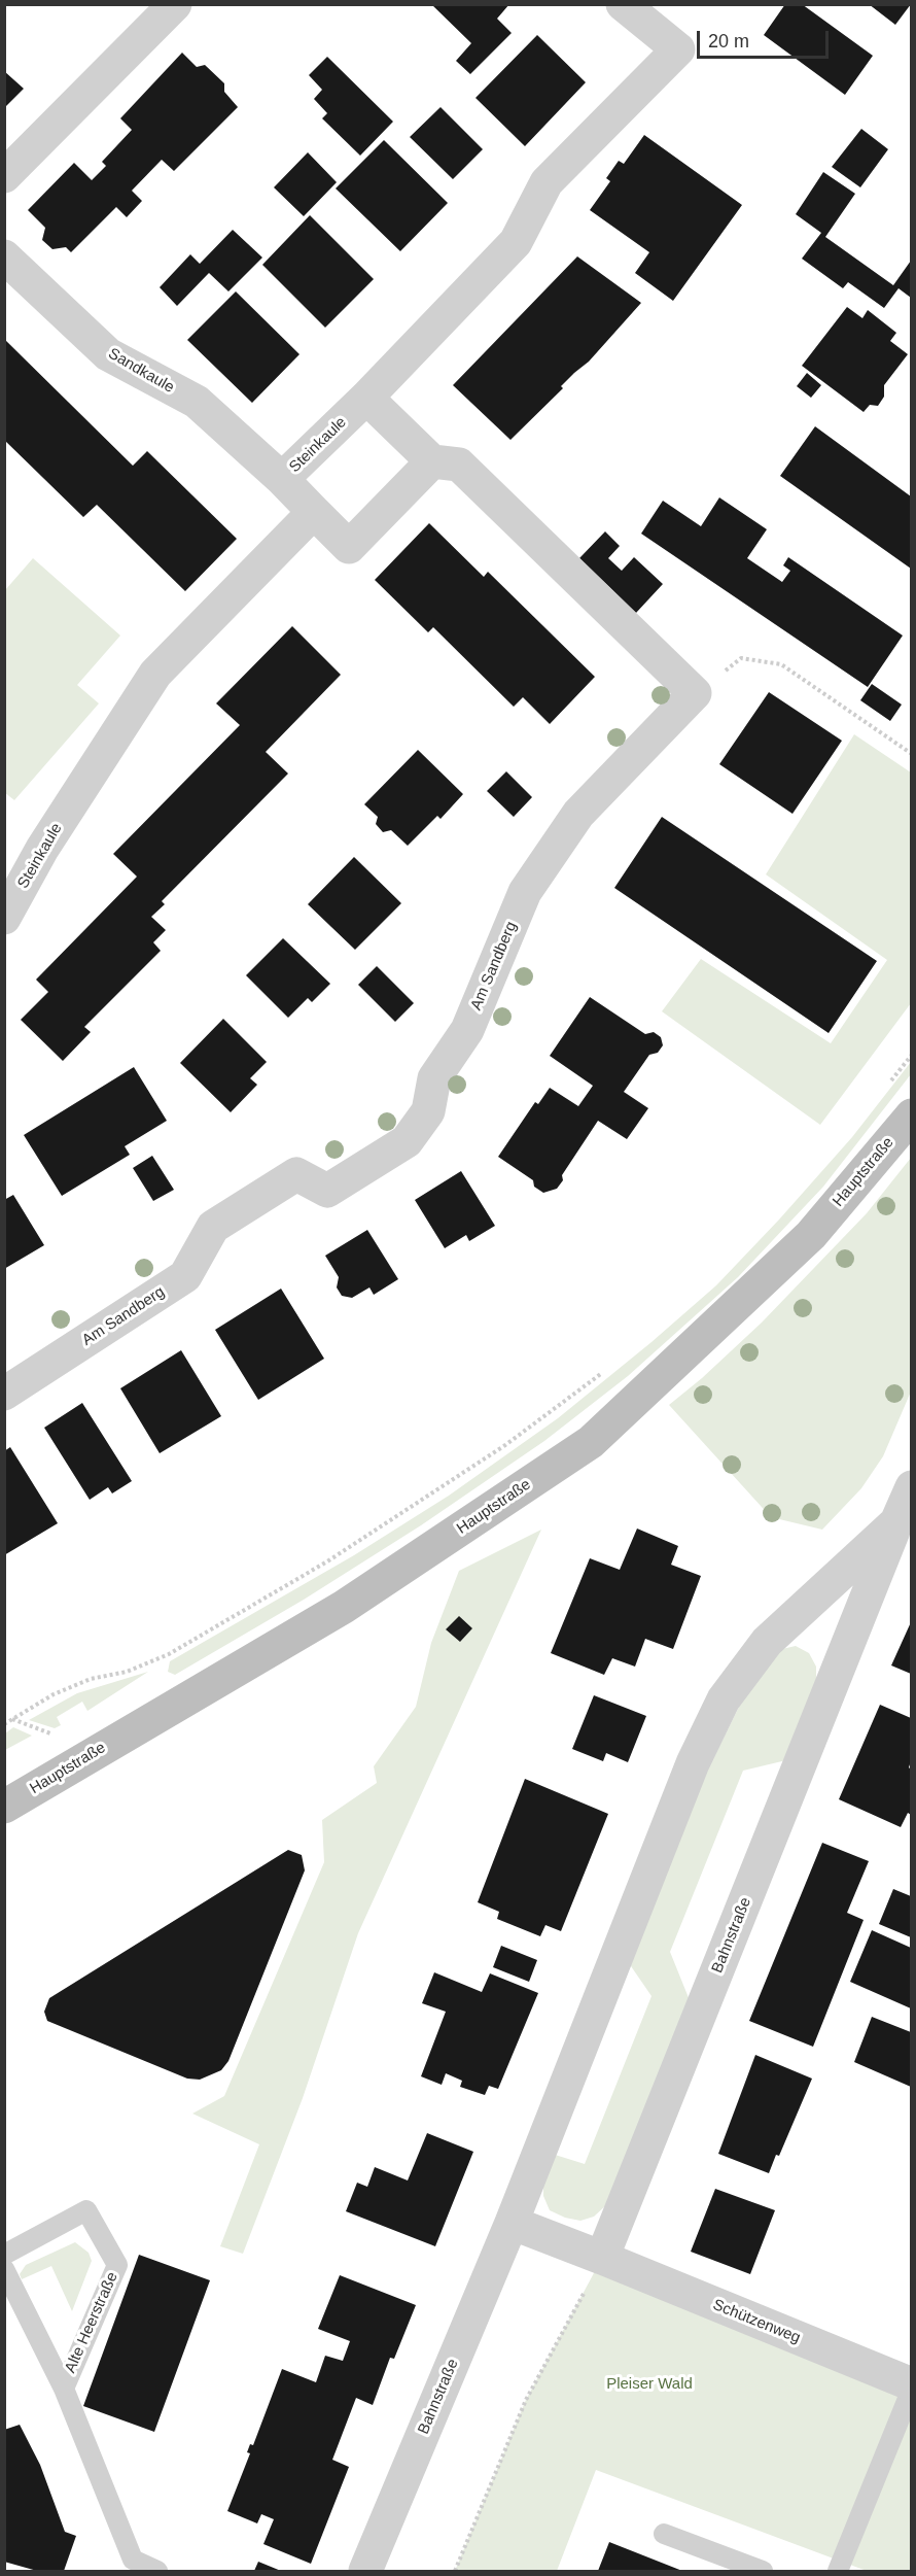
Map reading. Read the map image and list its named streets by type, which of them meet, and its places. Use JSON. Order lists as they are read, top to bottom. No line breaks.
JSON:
{"streets":{"main road":["Hauptstraße"],"street":["Sandkaule","Steinkaule","Am Sandberg","Bahnstraße","Schützenweg"],"lane":["Alte Heerstraße"]},"crossings":[["Sandkaule","Steinkaule"],["Bahnstraße","Schützenweg"]],"parks":["Pleiser Wald"],"scale_bar":"20 m"}
